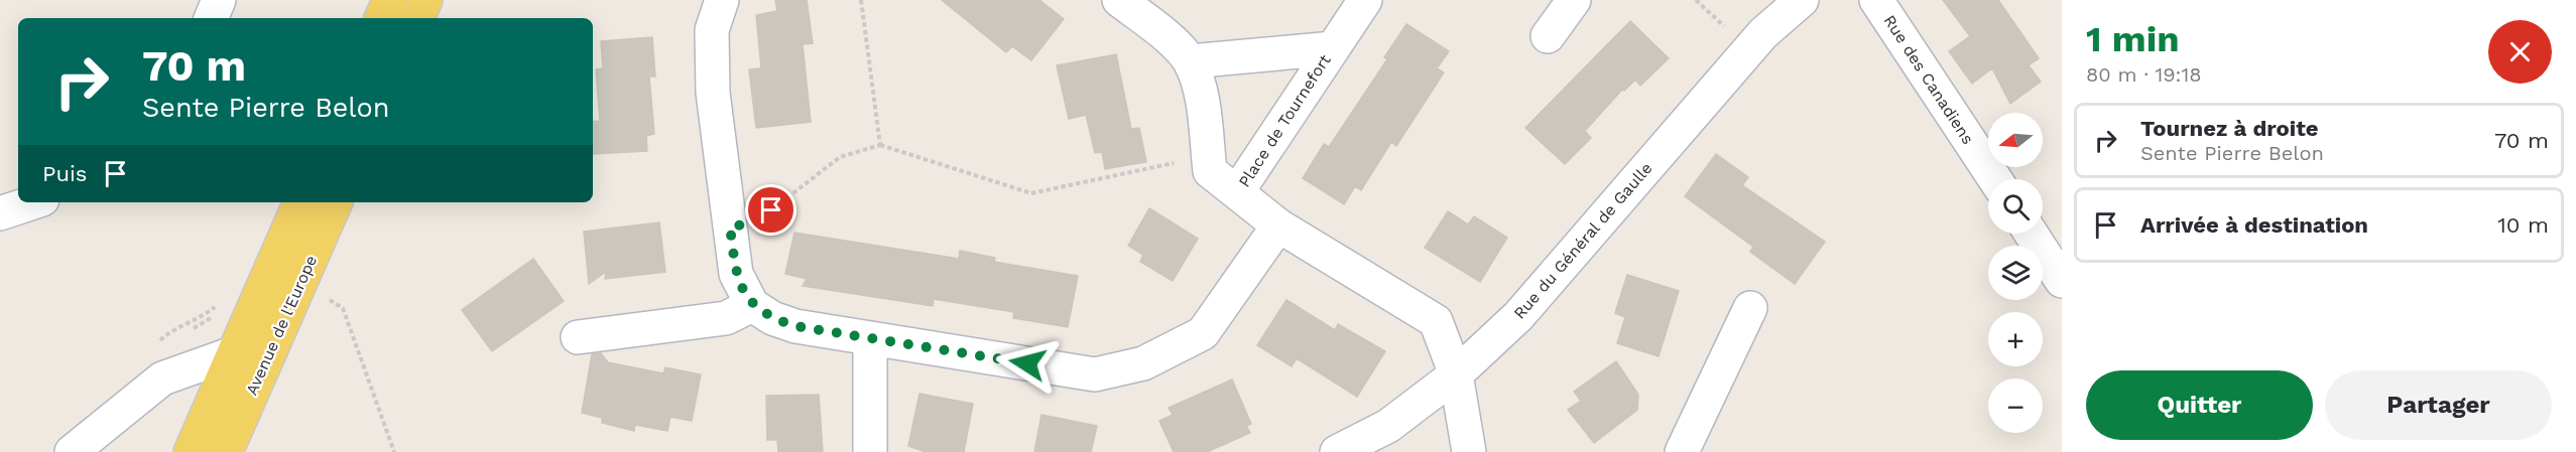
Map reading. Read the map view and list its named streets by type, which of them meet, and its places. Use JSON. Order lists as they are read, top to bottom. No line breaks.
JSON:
{"streets":{"main road":["Avenue de l'Europe"],"street":["Rue des Canadiens","Place de Tournefort","Rue du Général de Gaulle"]},"north":"left","page":{"heading":["1 min","80 m · 19:18"],"turn":["70 m","Sente Pierre Belon"],"list":[{"name":"Tournez à droite","note":"Sente Pierre Belon","value":"70 m"},{"name":"Arrivée à destination","value":"10 m"}],"map_buttons":["+","−"],"then":"Puis","buttons":["Quitter","Partager"]}}
